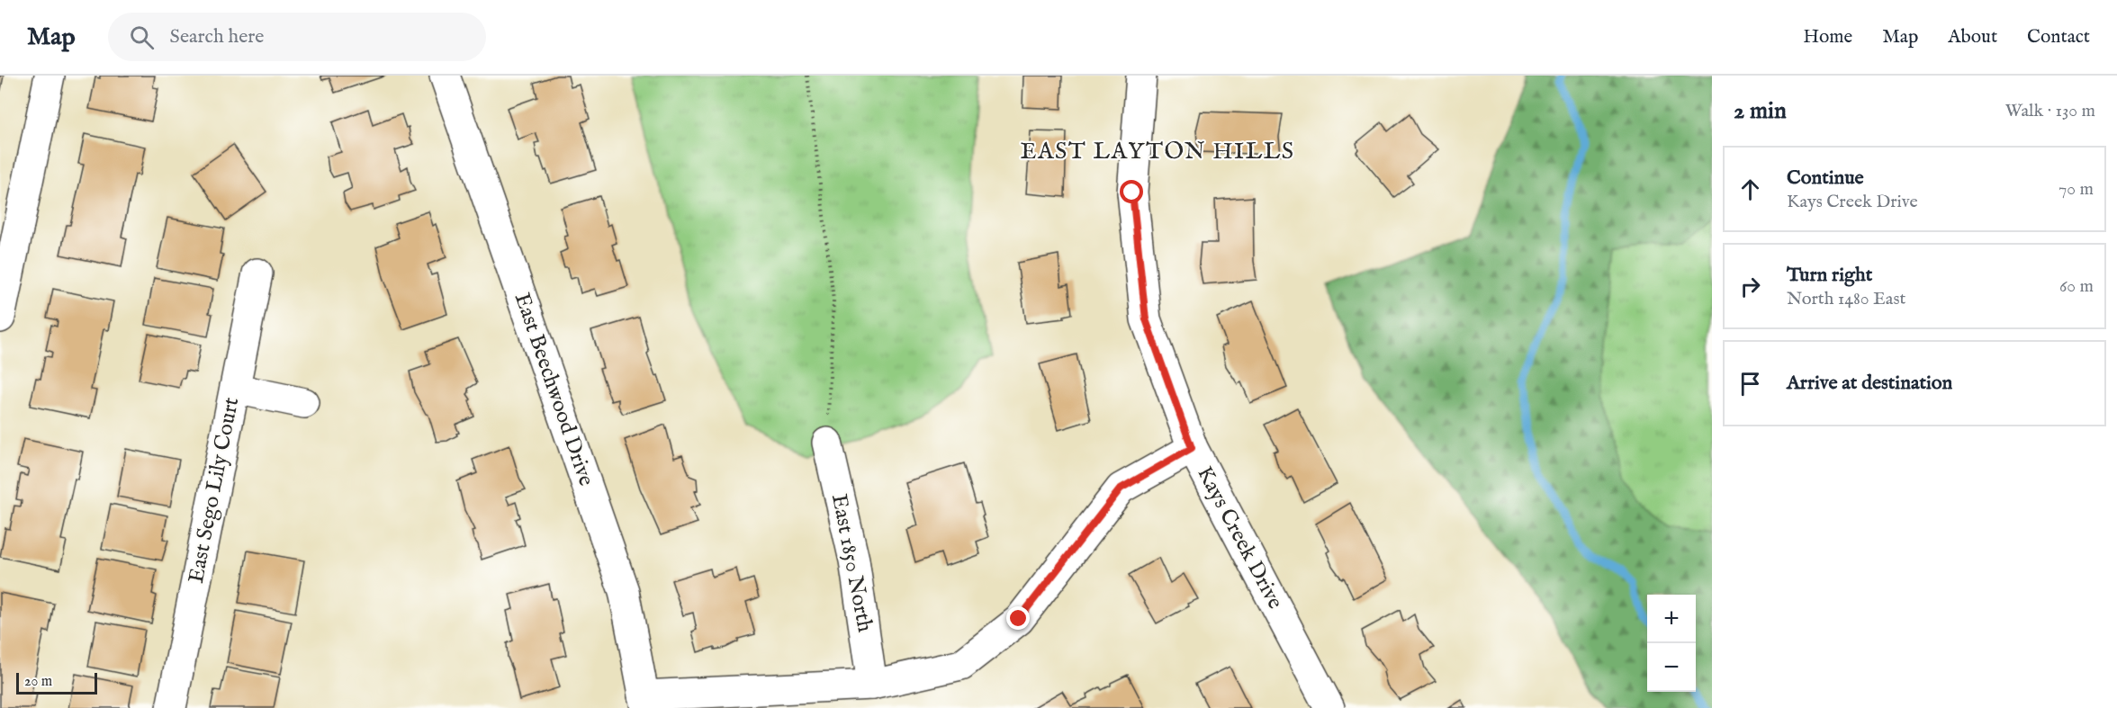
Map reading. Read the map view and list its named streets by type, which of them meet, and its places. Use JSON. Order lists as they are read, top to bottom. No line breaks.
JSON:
{"streets":{"street":["East Beechwood Drive","East Sego Lily Court","Kays Creek Drive","East 1850 North"]},"districts":["EAST LAYTON HILLS"],"scale_bar":"20 m","page":{"header":"Map","search":"Search here","nav":["Home","Map","About","Contact"],"heading":["2 min","Walk · 130 m"],"list":[["Continue","Kays Creek Drive","70 m"],["Turn right","North 1480 East","60 m"],"Arrive at destination"],"map_buttons":["+","−"],"scale":"20 m"}}
